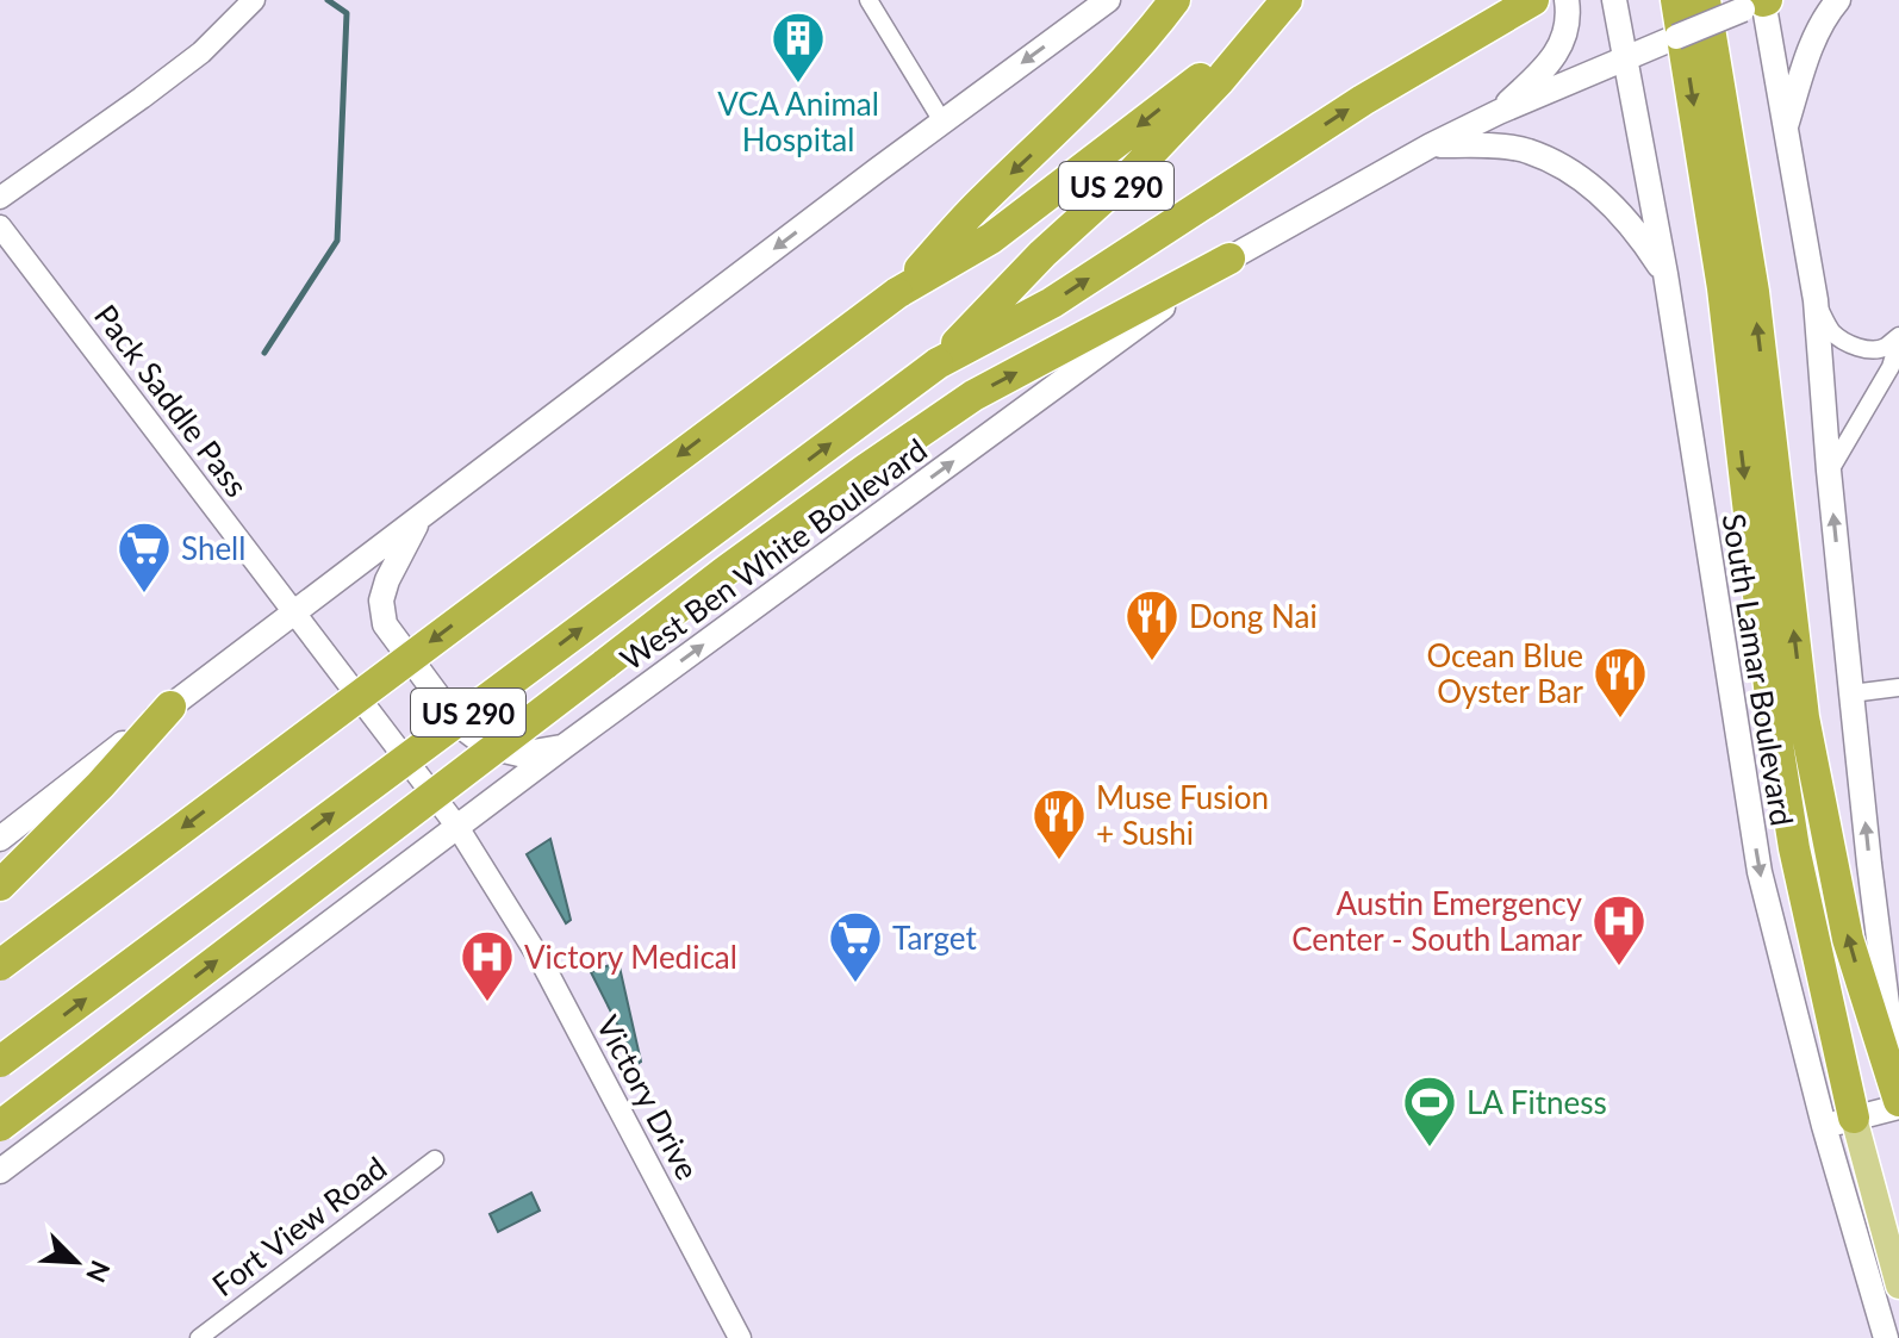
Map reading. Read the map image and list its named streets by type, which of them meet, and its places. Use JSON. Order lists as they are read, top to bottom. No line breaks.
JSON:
{"streets":{"highway":["US 290"],"main road":["West Ben White Boulevard","South Lamar Boulevard"],"street":["Pack Saddle Pass","Victory Drive","Fort View Road"]},"crossings":[["Pack Saddle Pass","Victory Drive"],["West Ben White Boulevard","South Lamar Boulevard"],["West Ben White Boulevard","Victory Drive"]],"one_way":["West Ben White Boulevard"],"places":{"building":["VCA Animal Hospital"],"supermarket":["Shell","Target"],"restaurant":["Dong Nai","Ocean Blue Oyster Bar","Muse Fusion + Sushi"],"hospital":["Austin Emergency Center - South Lamar","Victory Medical"],"sports":["LA Fitness"]},"north":"bottom right"}
